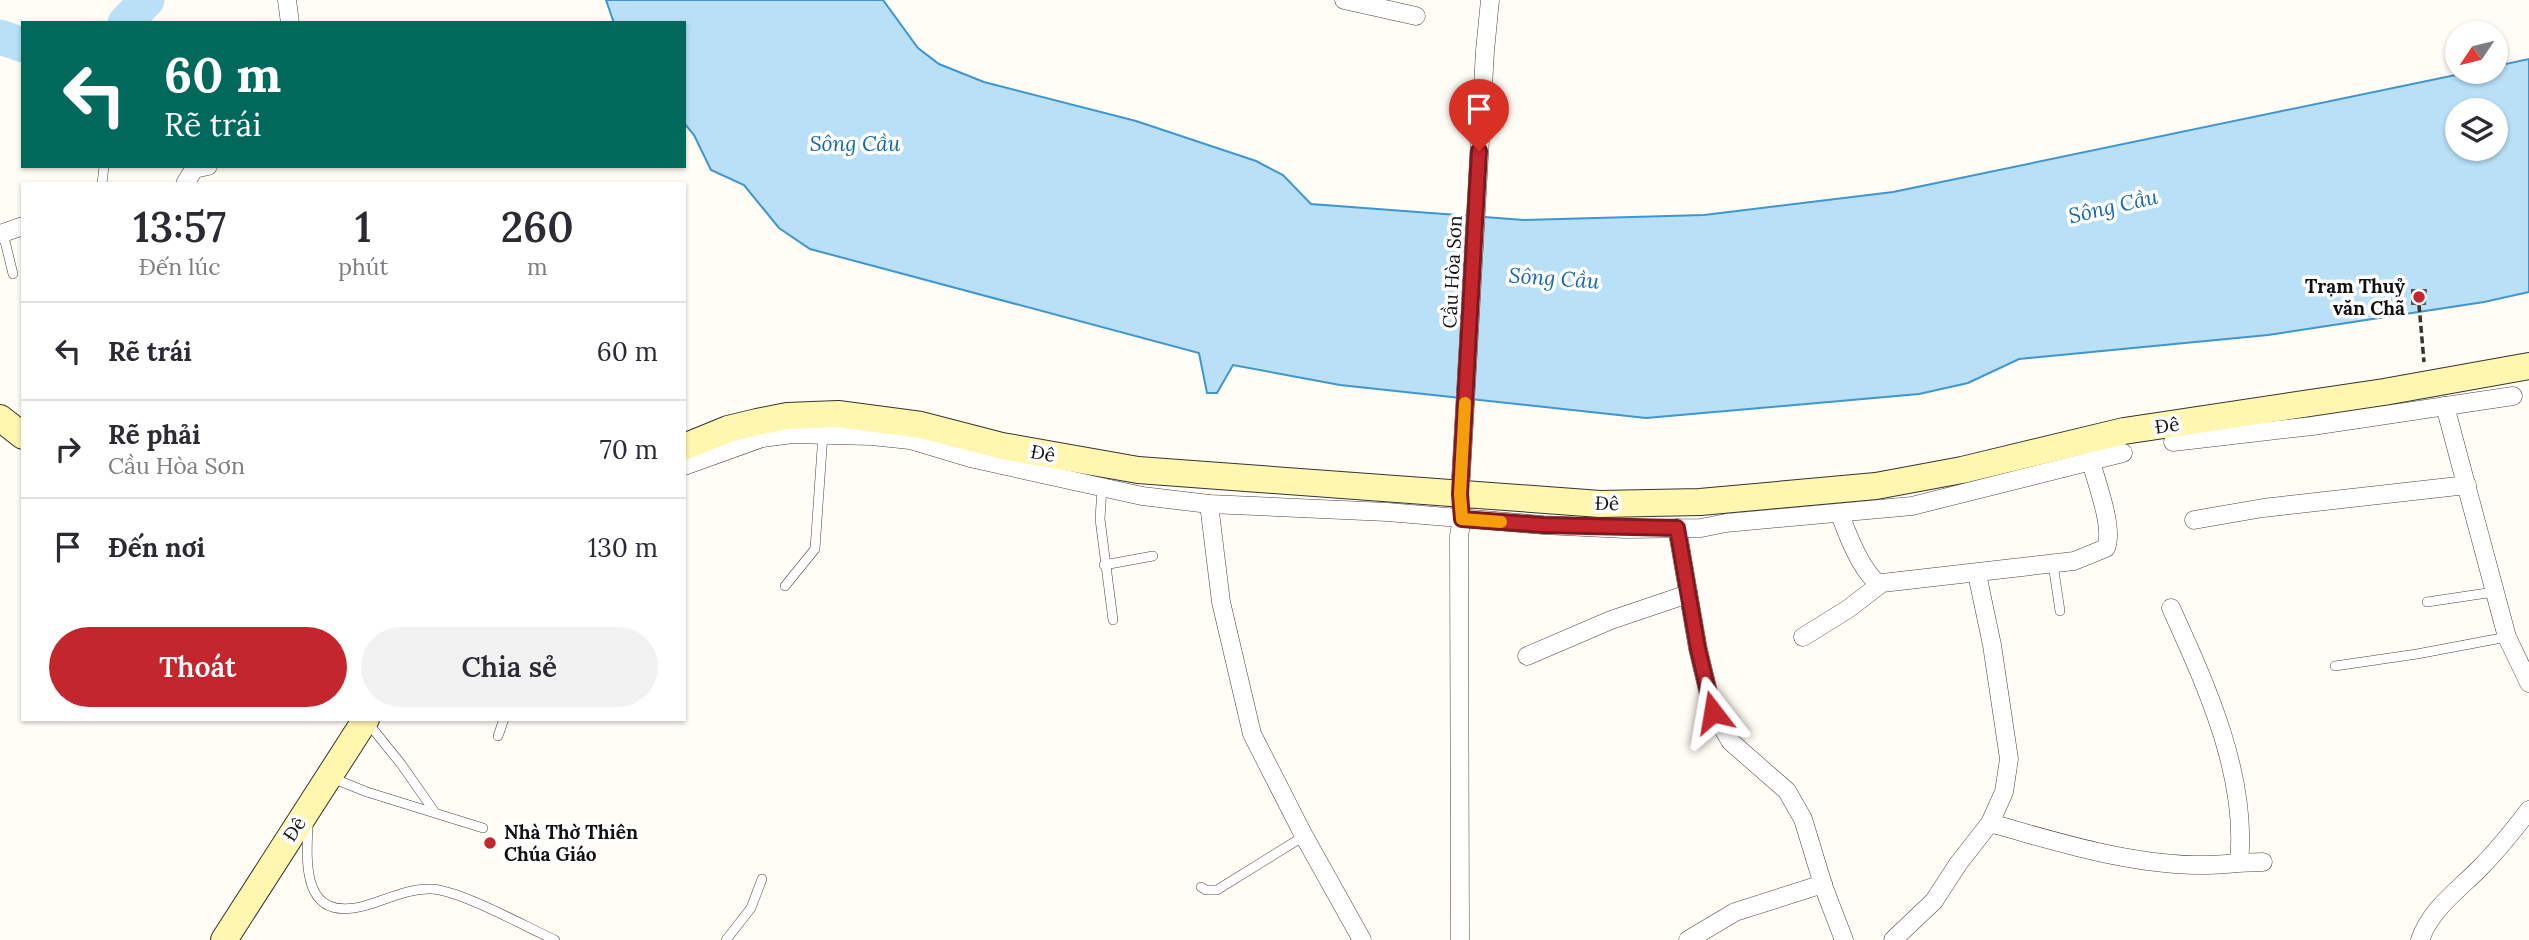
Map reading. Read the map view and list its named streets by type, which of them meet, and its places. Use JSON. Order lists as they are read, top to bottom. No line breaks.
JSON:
{"streets":{"main road":["Đê"],"street":["Cầu Hòa Sơn"]},"crossings":[["Cầu Hòa Sơn","Đê"]],"water":["Sông Cầu"],"places":["Trạm Thuỷ văn Chã","Nhà Thờ Thiên Chúa Giáo"],"north":"bottom left","page":{"turn":["60 m","Rẽ trái"],"eta":["13:57","Đến lúc","1","phút","260","m"],"list":[{"name":"Rẽ trái","value":"60 m"},{"name":"Rẽ phải","note":"Cầu Hòa Sơn","value":"70 m"},{"name":"Đến nơi","value":"130 m"}],"buttons":["Thoát","Chia sẻ"]}}
